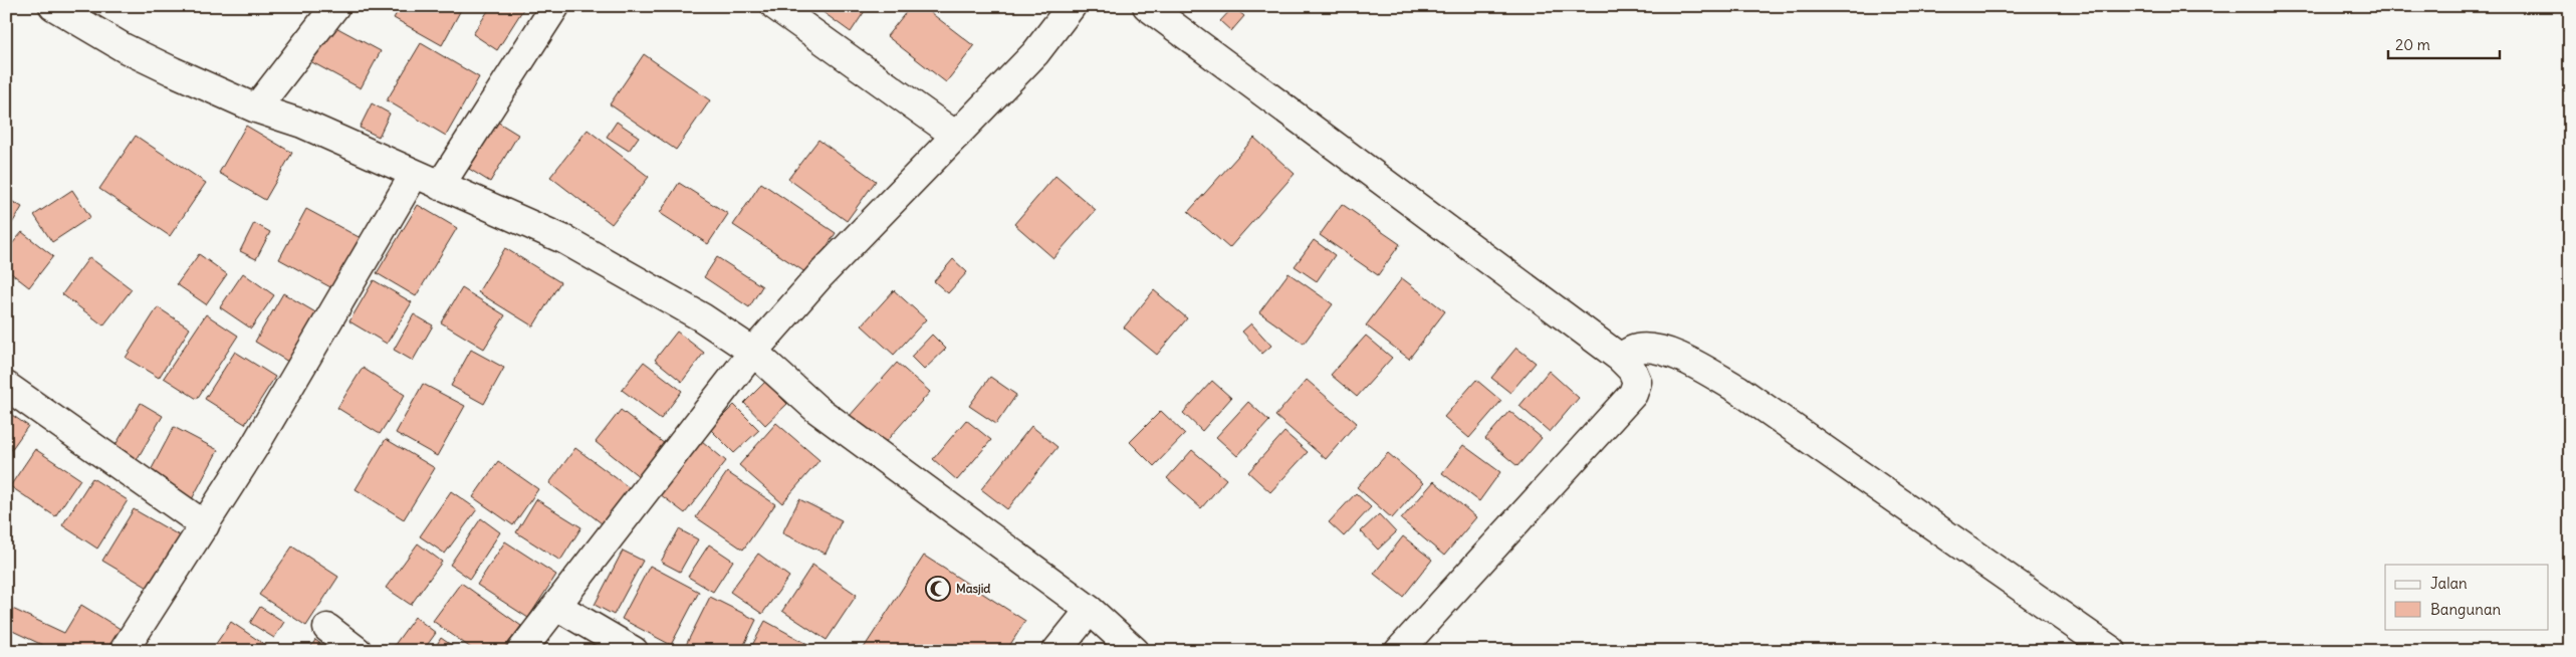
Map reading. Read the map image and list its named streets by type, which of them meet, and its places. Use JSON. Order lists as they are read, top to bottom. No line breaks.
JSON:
{"places":{"mosque":["Masjid"]},"legend":["Jalan","Bangunan"],"scale_bar":"20 m"}
